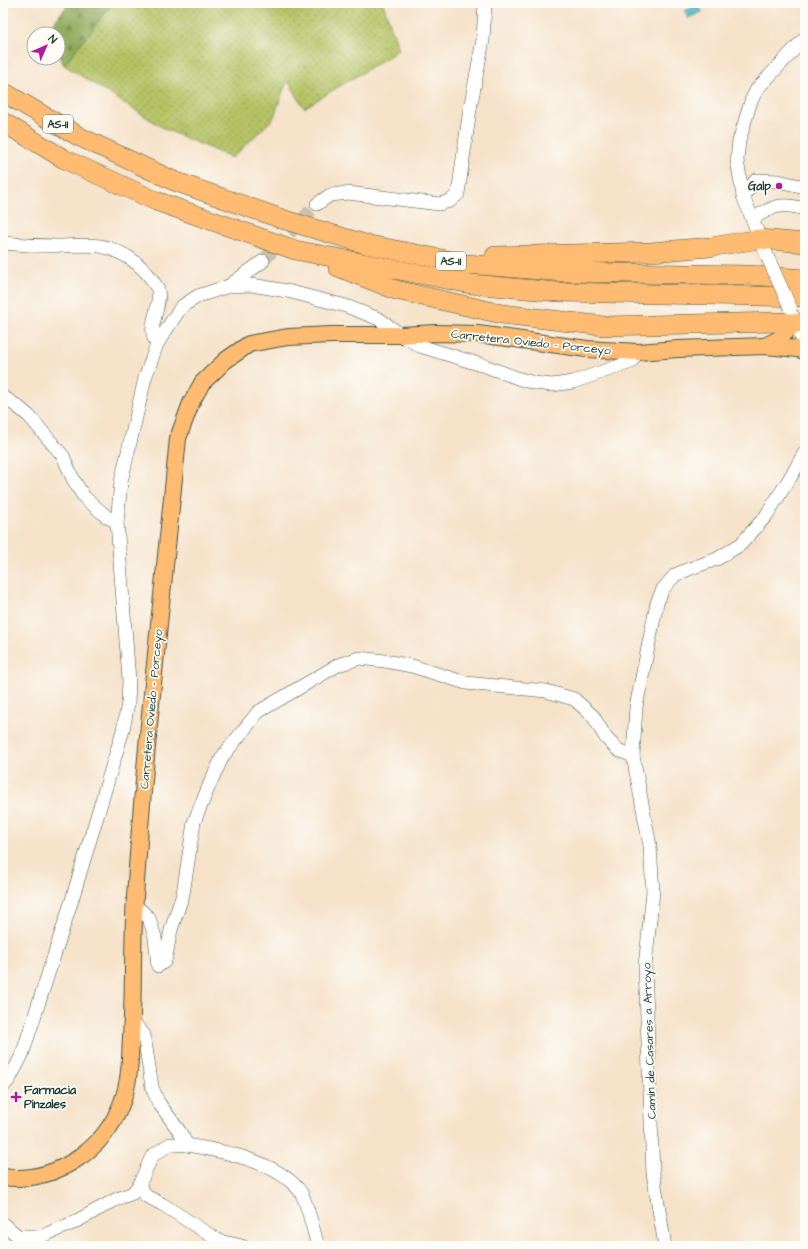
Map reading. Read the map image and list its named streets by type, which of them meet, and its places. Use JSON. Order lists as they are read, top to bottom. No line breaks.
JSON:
{"streets":{"highway":["AS-II"],"main road":["Carretera Oviedo - Porceyo"],"street":["Camín de Casares a Arroyo"]},"crossings":[["AS-II","Carretera Oviedo - Porceyo"]],"places":{"other":["Galp"],"health":["Farmacia Pinzales"]},"north":"top right"}
